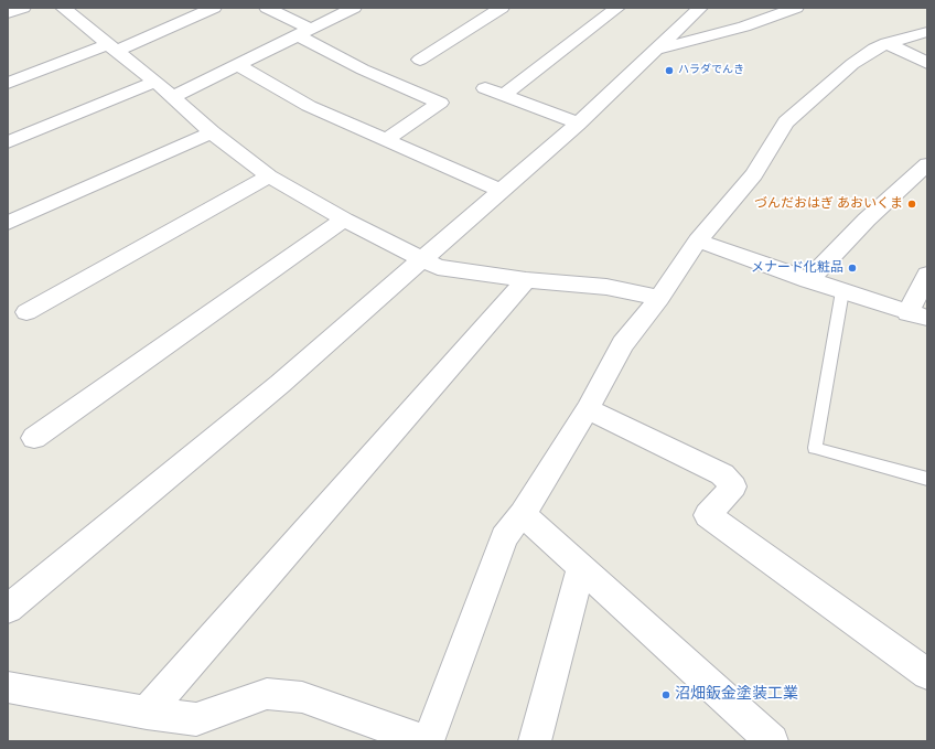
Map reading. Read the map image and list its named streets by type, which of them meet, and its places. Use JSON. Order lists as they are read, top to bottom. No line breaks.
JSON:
{"places":["ハラダでんき","づんだおはぎ あおいくま","メナード化粧品","沼畑鈑金塗装工業"]}
